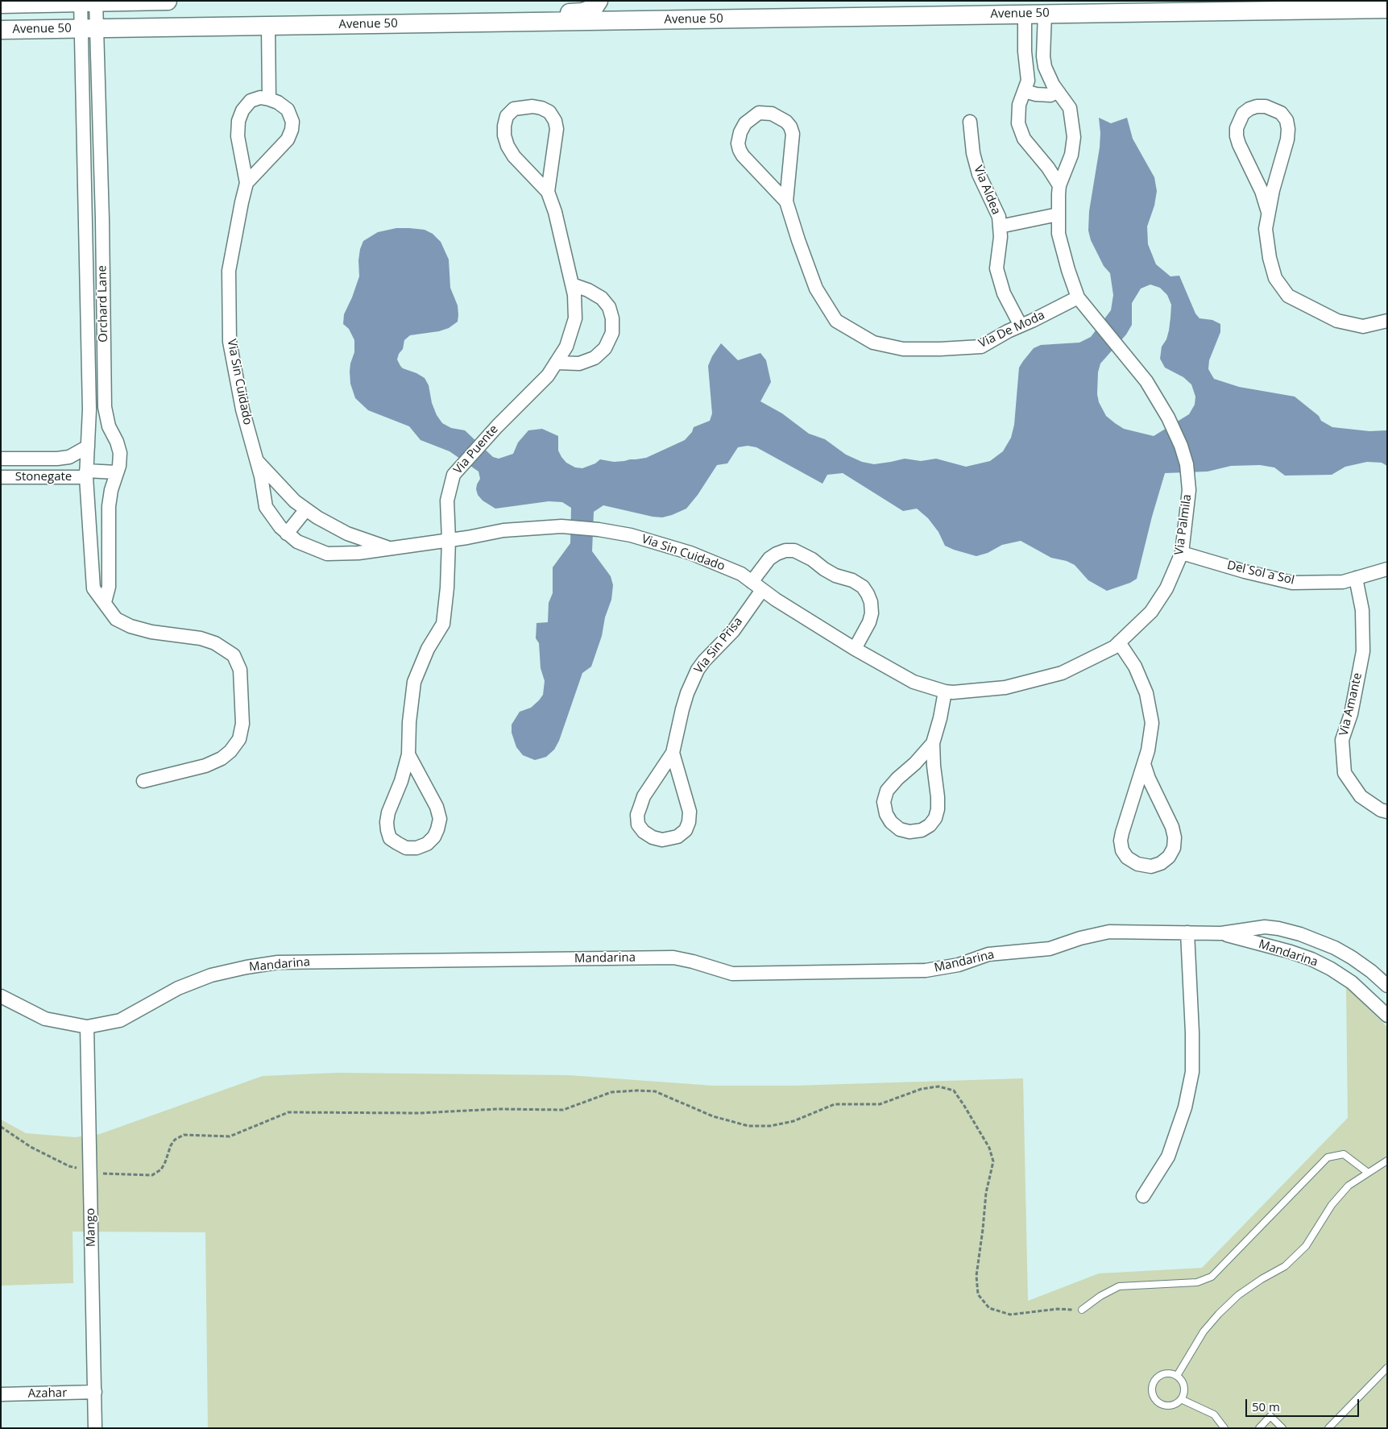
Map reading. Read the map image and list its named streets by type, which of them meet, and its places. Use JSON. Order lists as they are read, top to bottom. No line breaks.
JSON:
{"streets":{"main road":["Avenue 50"],"street":["Via Aldea","Orchard Lane","Via De Moda","Via Sin Cuidado","Via Puente","Stonegate","Via Palmila","Del Sol a Sol","Via Sin Prisa","Via Amante","Mandarina","Mango","Azahar"]},"crossings":[["Avenue 50","Orchard Lane"],["Avenue 50","Via Palmila"],["Via Aldea","Via De Moda"],["Orchard Lane","Stonegate"],["Via De Moda","Via Palmila"],["Via Sin Cuidado","Via Puente"],["Via Sin Cuidado","Via Palmila"],["Via Sin Cuidado","Via Sin Prisa"],["Via Palmila","Del Sol a Sol"],["Del Sol a Sol","Via Amante"],["Mandarina","Mango"],["Mango","Azahar"]],"scale_bar":"50 m"}
